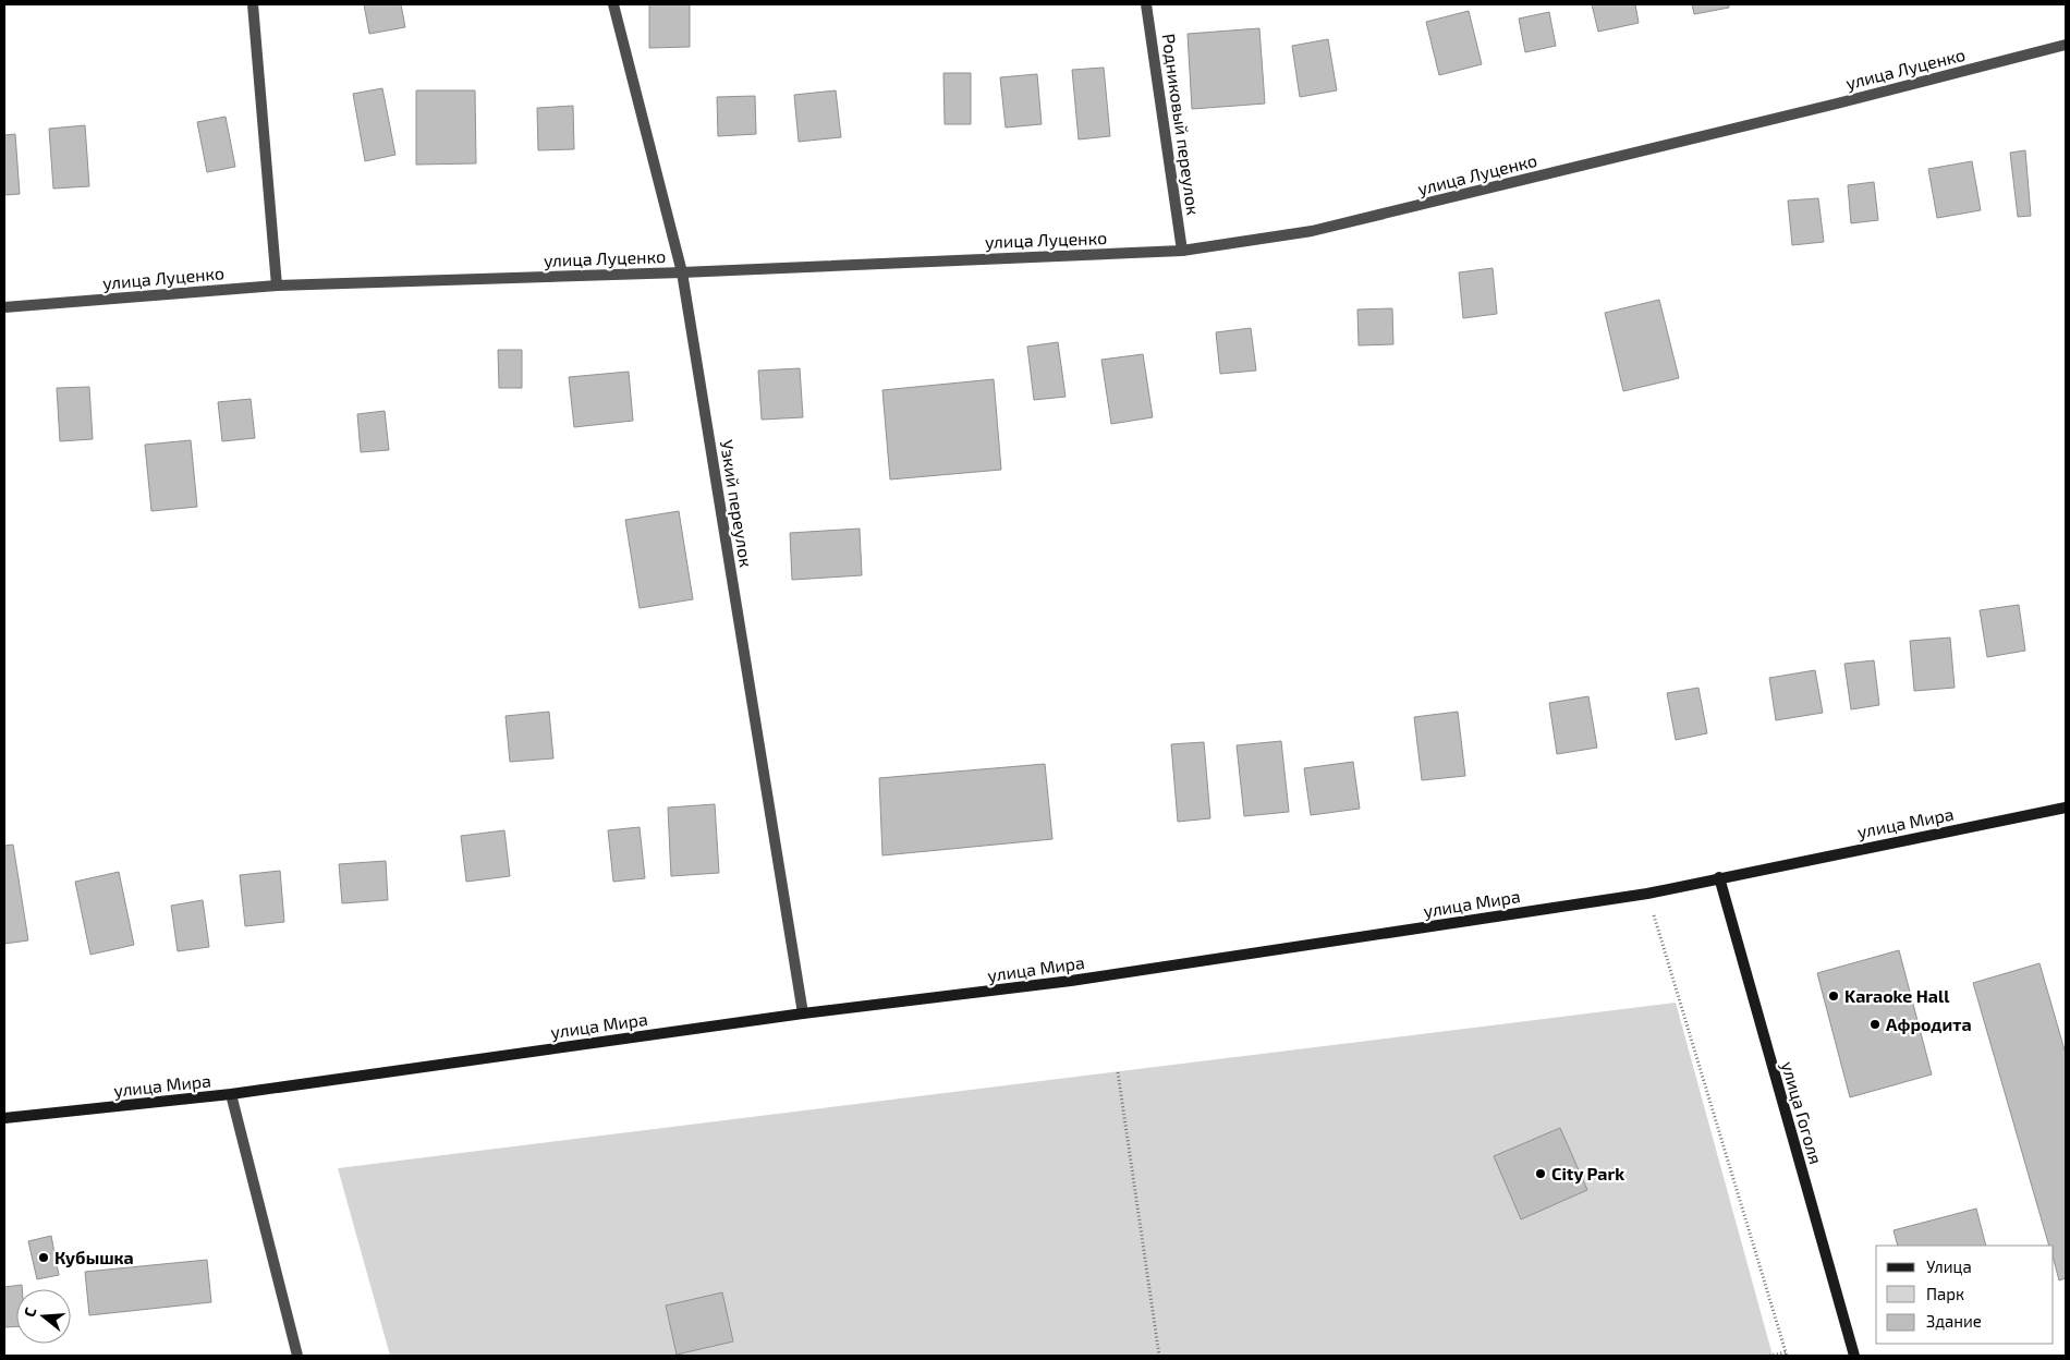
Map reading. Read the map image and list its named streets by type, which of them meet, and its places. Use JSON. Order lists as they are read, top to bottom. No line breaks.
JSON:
{"streets":{"main road":["улица Мира","улица Гоголя"],"street":["улица Луценко","Родниковый переулок","Узкий переулок"]},"crossings":[["улица Луценко","Родниковый переулок"],["улица Луценко","Узкий переулок"],["Узкий переулок","улица Мира"],["улица Мира","улица Гоголя"]],"places":["Karaoke Hall","Афродита","City Park","Кубышка"],"legend":["Улица","Парк","Здание"],"north":"left"}
